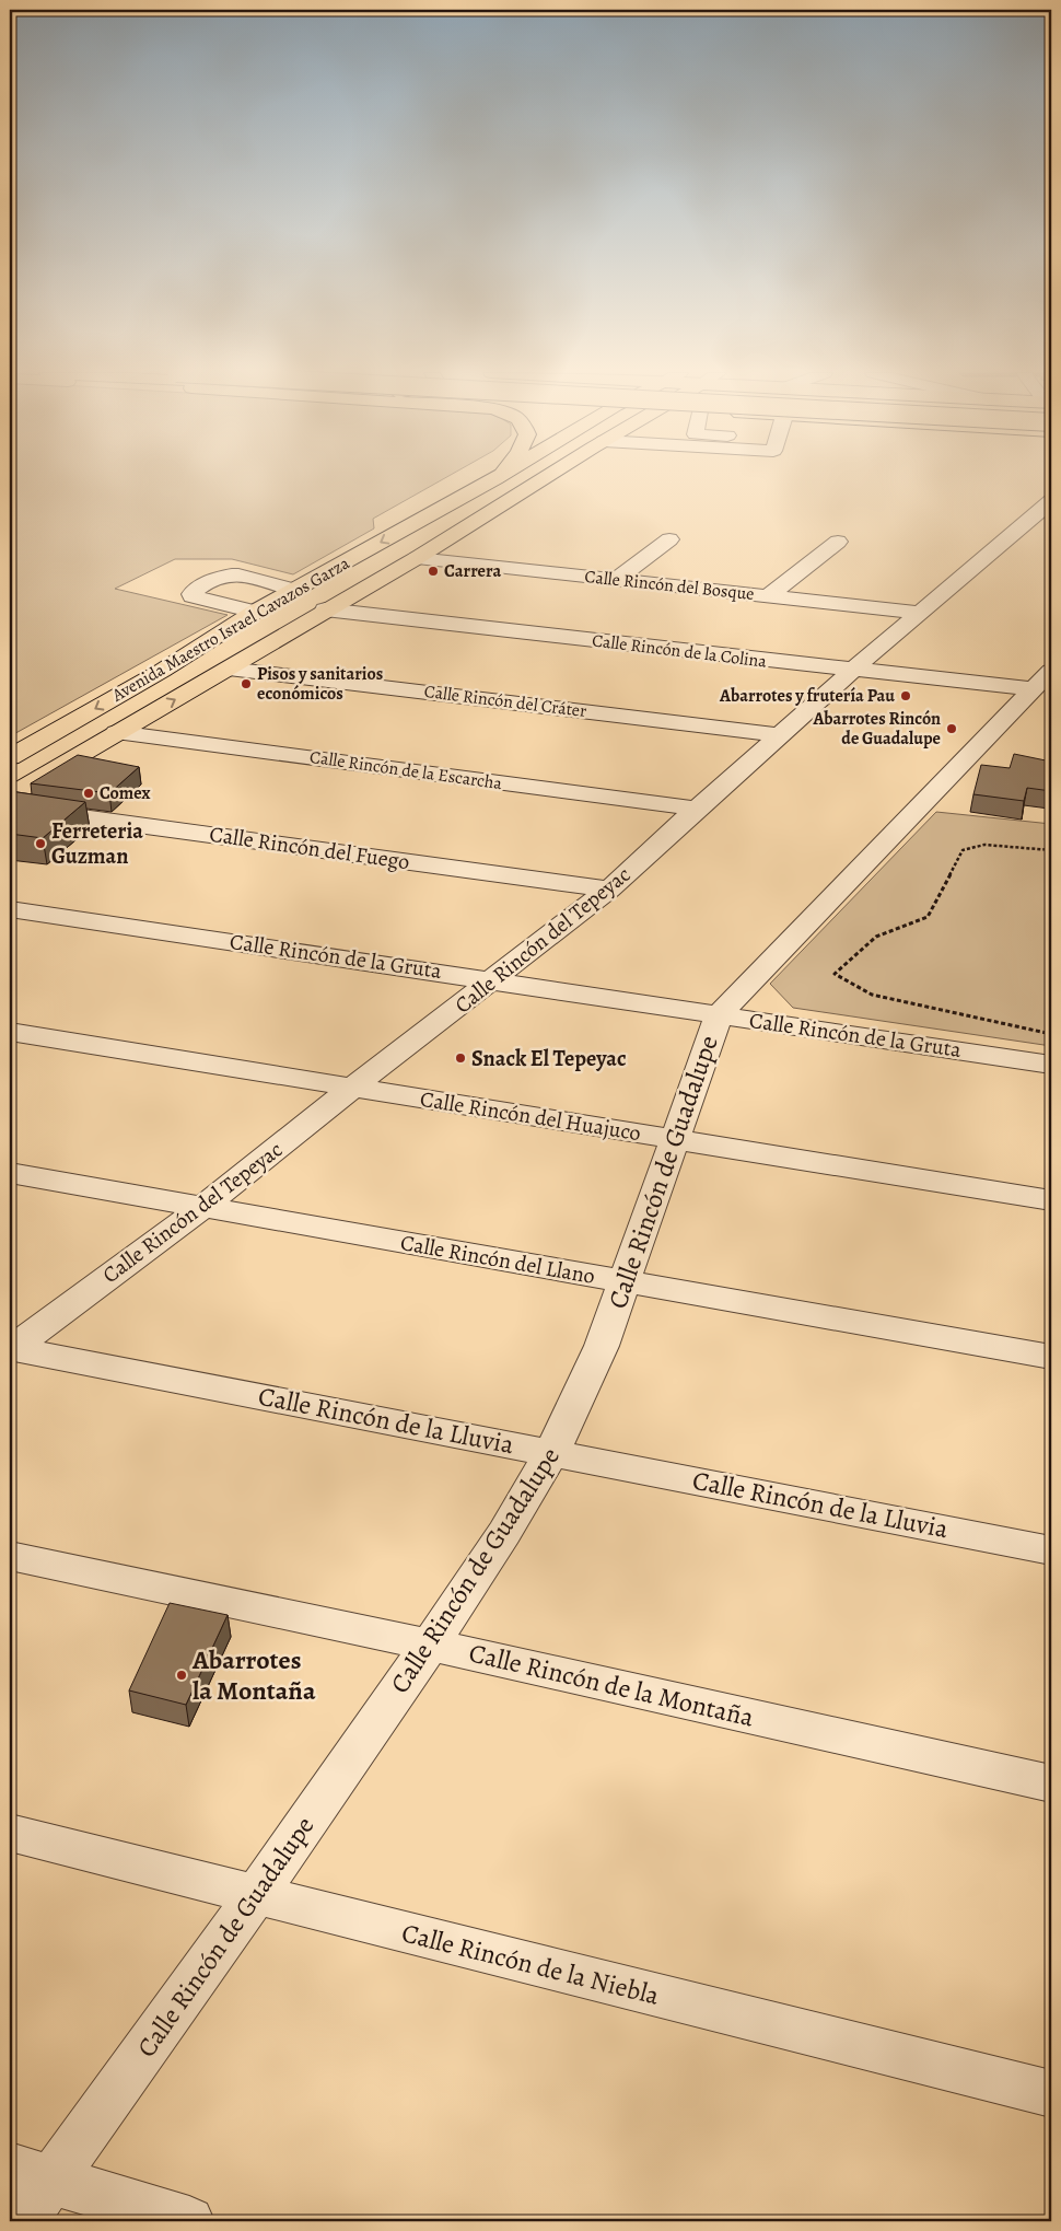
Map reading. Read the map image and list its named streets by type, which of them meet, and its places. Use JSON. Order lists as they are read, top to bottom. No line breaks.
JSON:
{"streets":{"main road":["Avenida Maestro Israel Cavazos Garza"],"street":["Calle Rincón del Bosque","Calle Rincón de la Colina","Calle Rincón del Cráter","Calle Rincón de la Escarcha","Calle Rincón del Fuego","Calle Rincón del Tepeyac","Calle Rincón de la Gruta","Calle Rincón del Huajuco","Calle Rincón de Guadalupe","Calle Rincón del Llano","Calle Rincón de la Lluvia","Calle Rincón de la Montaña","Calle Rincón de la Niebla"]},"crossings":[["Calle Rincón del Bosque","Avenida Maestro Israel Cavazos Garza"],["Calle Rincón del Bosque","Calle Rincón del Tepeyac"],["Avenida Maestro Israel Cavazos Garza","Calle Rincón de la Colina"],["Avenida Maestro Israel Cavazos Garza","Calle Rincón del Cráter"],["Avenida Maestro Israel Cavazos Garza","Calle Rincón de la Escarcha"],["Calle Rincón de la Colina","Calle Rincón del Tepeyac"],["Calle Rincón de la Colina","Calle Rincón de Guadalupe"],["Calle Rincón del Cráter","Calle Rincón del Tepeyac"],["Calle Rincón de la Escarcha","Calle Rincón del Tepeyac"],["Calle Rincón del Fuego","Calle Rincón del Tepeyac"],["Calle Rincón del Tepeyac","Calle Rincón de la Gruta"],["Calle Rincón del Tepeyac","Calle Rincón del Huajuco"],["Calle Rincón del Tepeyac","Calle Rincón del Llano"],["Calle Rincón del Tepeyac","Calle Rincón de la Lluvia"],["Calle Rincón de la Gruta","Calle Rincón de Guadalupe"],["Calle Rincón del Huajuco","Calle Rincón de Guadalupe"],["Calle Rincón de Guadalupe","Calle Rincón del Llano"],["Calle Rincón de Guadalupe","Calle Rincón de la Lluvia"],["Calle Rincón de Guadalupe","Calle Rincón de la Montaña"],["Calle Rincón de Guadalupe","Calle Rincón de la Niebla"]],"places":["Carrera","Pisos y sanitarios económicos","Abarrotes y frutería Pau","Abarrotes Rincón de Guadalupe","Comex","Ferreteria Guzman","Snack El Tepeyac","Abarrotes la Montaña"]}
